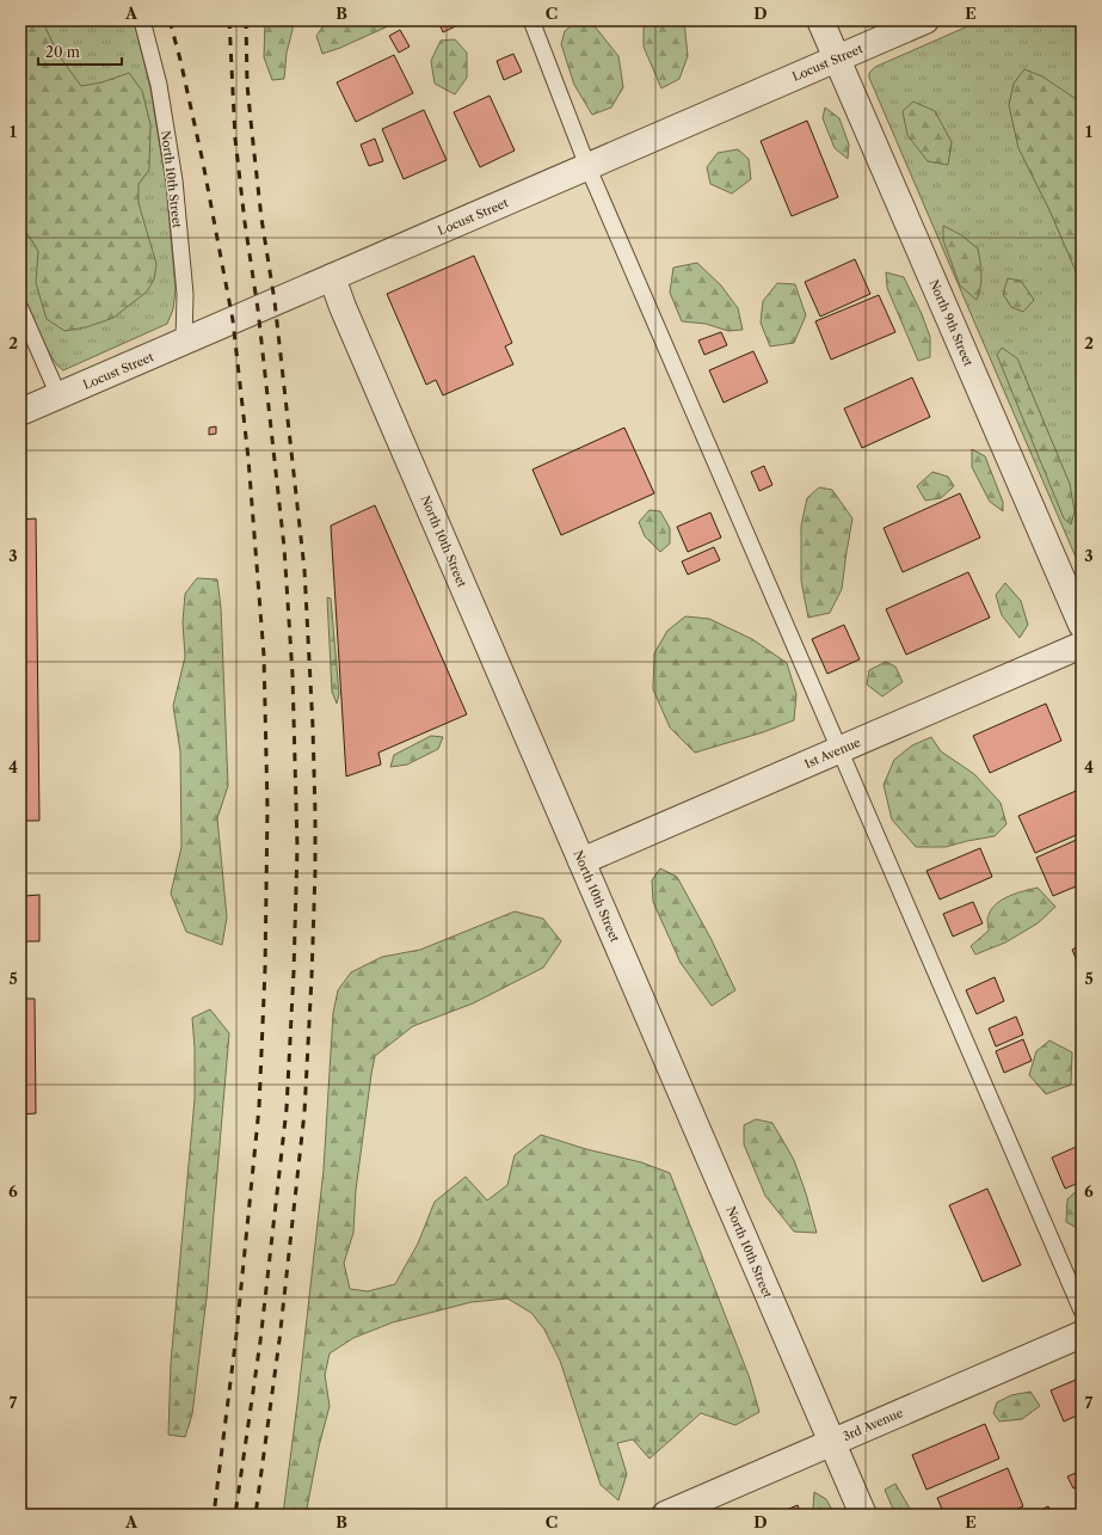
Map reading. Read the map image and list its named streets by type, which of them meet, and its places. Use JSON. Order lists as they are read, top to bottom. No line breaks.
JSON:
{"streets":{"street":["Locust Street","North 10th Street","North 9th Street","1st Avenue","3rd Avenue"]},"crossings":[["Locust Street","North 10th Street"],["Locust Street","North 9th Street"],["North 10th Street","1st Avenue"],["North 10th Street","3rd Avenue"]],"scale_bar":"20 m","grid":{"columns":["A","B","C","D","E"],"rows":["1","2","3","4","5","6","7"]}}
